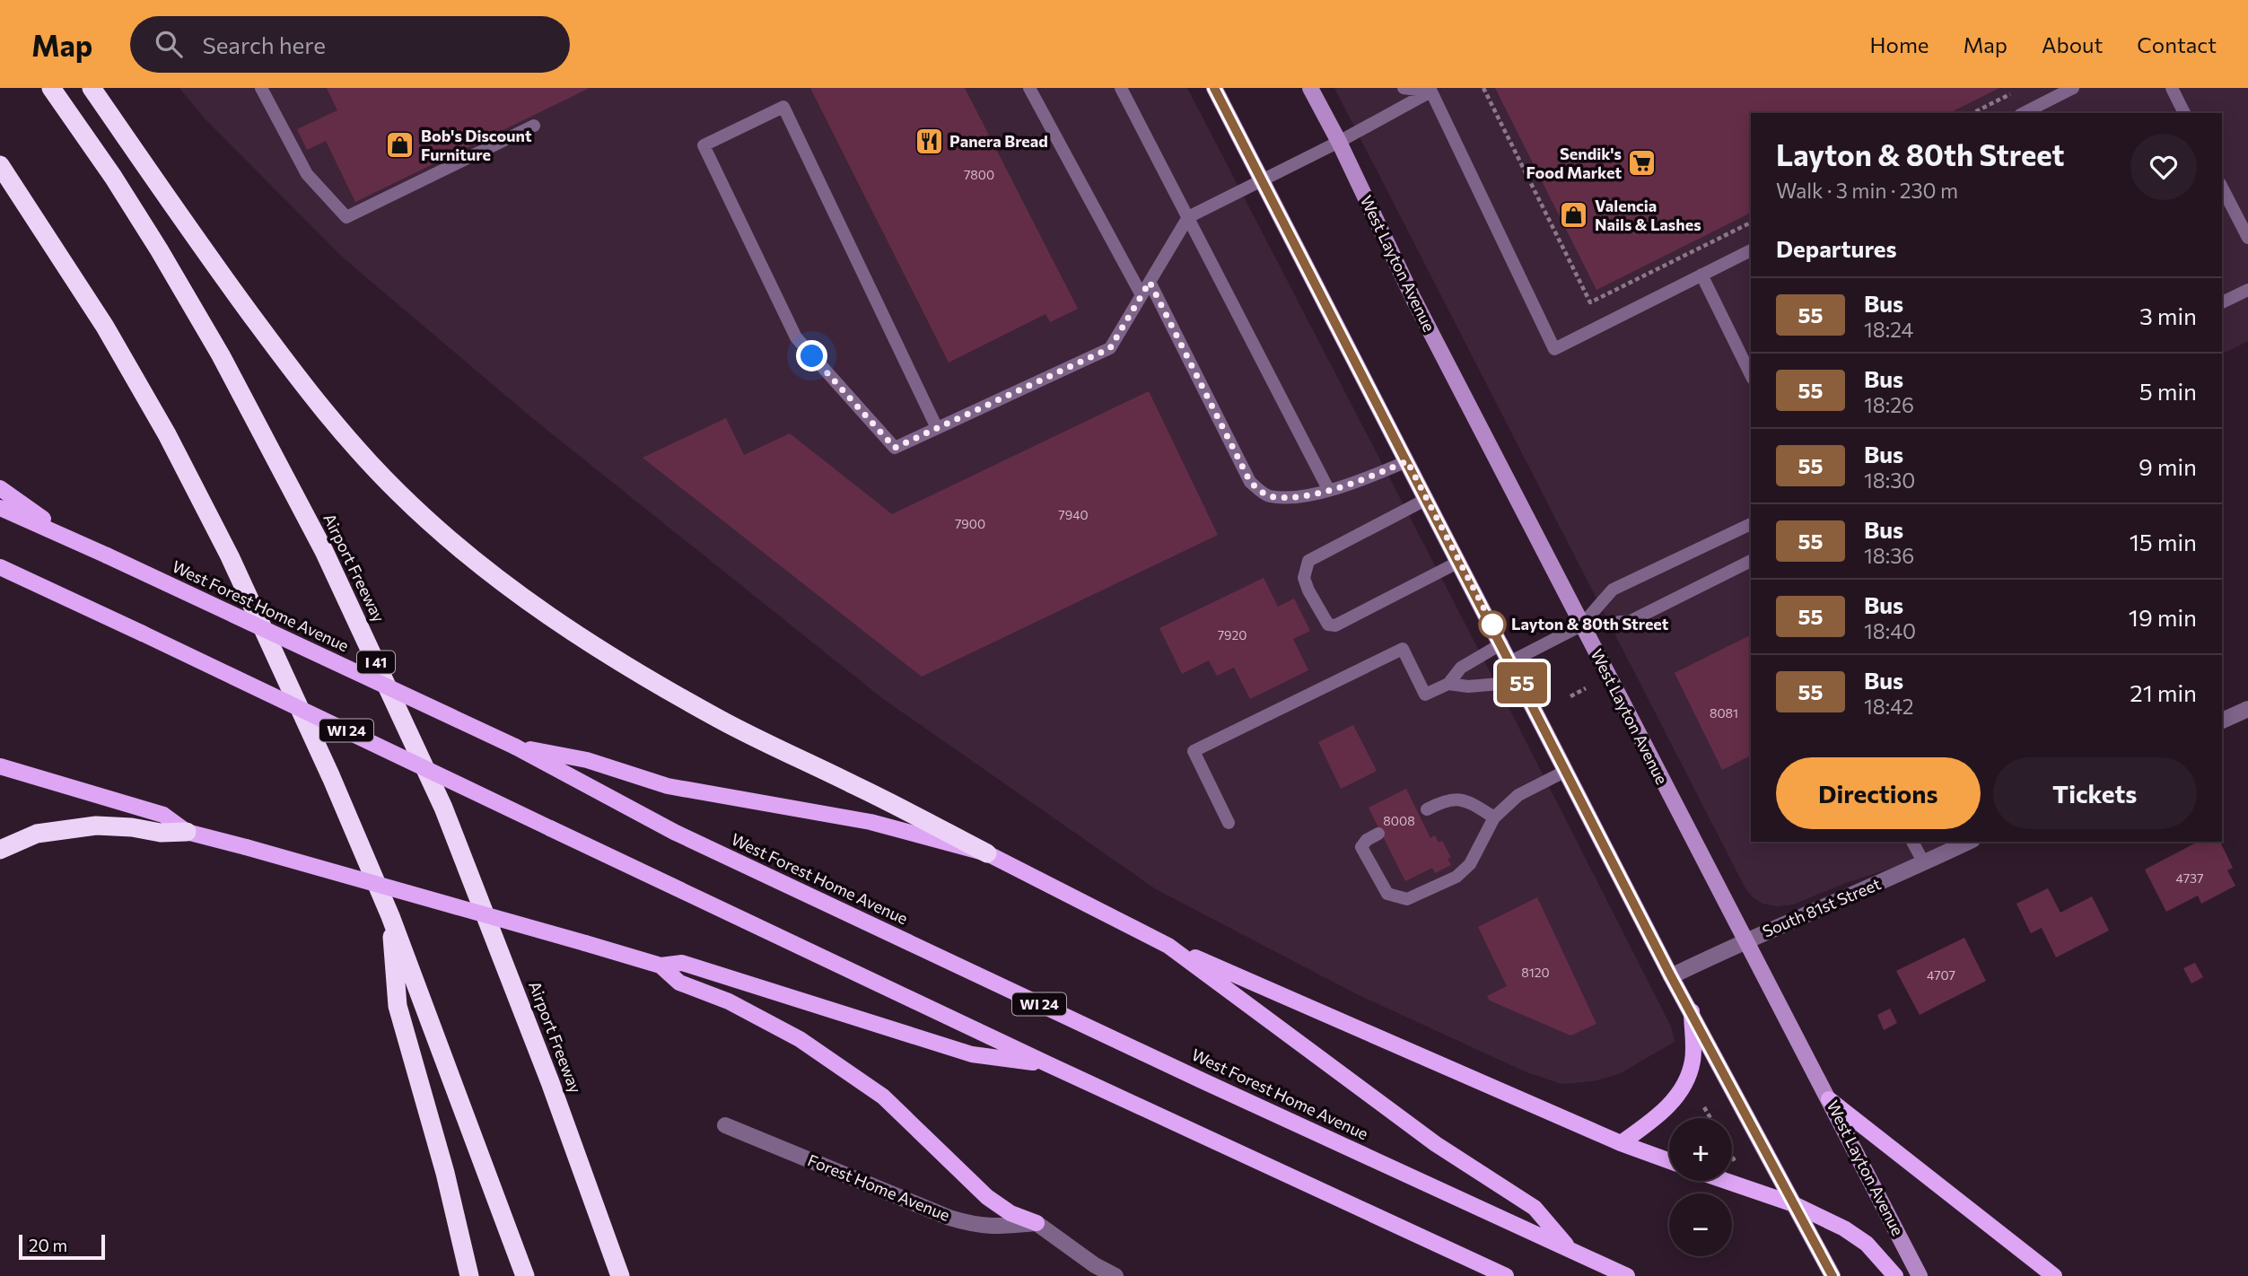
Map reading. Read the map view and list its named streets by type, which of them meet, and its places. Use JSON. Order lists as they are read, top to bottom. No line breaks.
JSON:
{"streets":{"highway":["Airport Freeway","I 41"],"main road":["West Layton Avenue","West Forest Home Avenue","WI 24"],"street":["South 81st Street","Forest Home Avenue"]},"crossings":[["West Layton Avenue","South 81st Street"]],"places":{"restaurant":["Panera Bread"],"shop":["Bob's Discount Furniture","Valencia Nails & Lashes"],"supermarket":["Sendik's Food Market"],"other":["Layton & 80th Street"]},"lines":["bus line 55"],"house_numbers":["7800","7940","7900","7920","8081","8008","4737","8120","4707"],"scale_bar":"20 m","page":{"header":"Map","search":"Search here","nav":["Home","Map","About","Contact"],"on_map":"55","heading":[["Layton & 80th Street","Walk · 3 min · 230 m"],"Departures"],"list":[{"mark":"55","name":"Bus","note":"18:24","value":"3 min"},{"mark":"55","name":"Bus","note":"18:26","value":"5 min"},{"mark":"55","name":"Bus","note":"18:30","value":"9 min"},{"mark":"55","name":"Bus","note":"18:36","value":"15 min"},{"mark":"55","name":"Bus","note":"18:40","value":"19 min"},{"mark":"55","name":"Bus","note":"18:42","value":"21 min"}],"buttons":["Directions","Tickets"],"map_buttons":["+","−"],"scale":"20 m"}}
